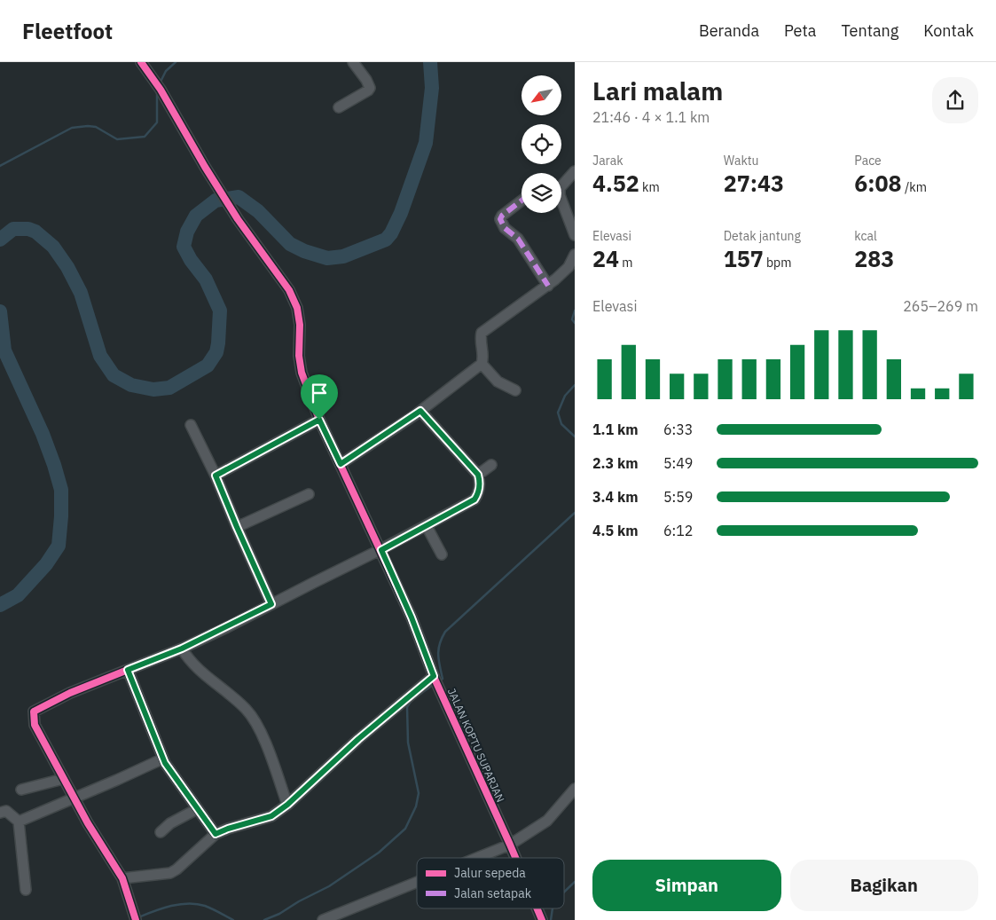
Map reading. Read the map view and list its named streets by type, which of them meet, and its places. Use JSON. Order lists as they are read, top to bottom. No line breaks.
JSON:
{"streets":{"street":["JALAN KOPTU SUPARJAN"]},"legend":["Jalur sepeda","Jalan setapak"],"north":"bottom left","page":{"header":"Fleetfoot","nav":["Beranda","Peta","Tentang","Kontak"],"heading":["Lari malam","21:46 · 4 × 1.1 km"],"stats":[["Jarak","4.52 km"],["Waktu","27:43"],["Pace","6:08 /km"],["Elevasi","24 m"],["Detak jantung","157 bpm"],["kcal","283"]],"chart":["Elevasi","265–269 m"],"list":[{"name":"1.1 km","note":"6:33"},{"name":"2.3 km","note":"5:49"},{"name":"3.4 km","note":"5:59"},{"name":"4.5 km","note":"6:12"}],"buttons":["Simpan","Bagikan"]}}
